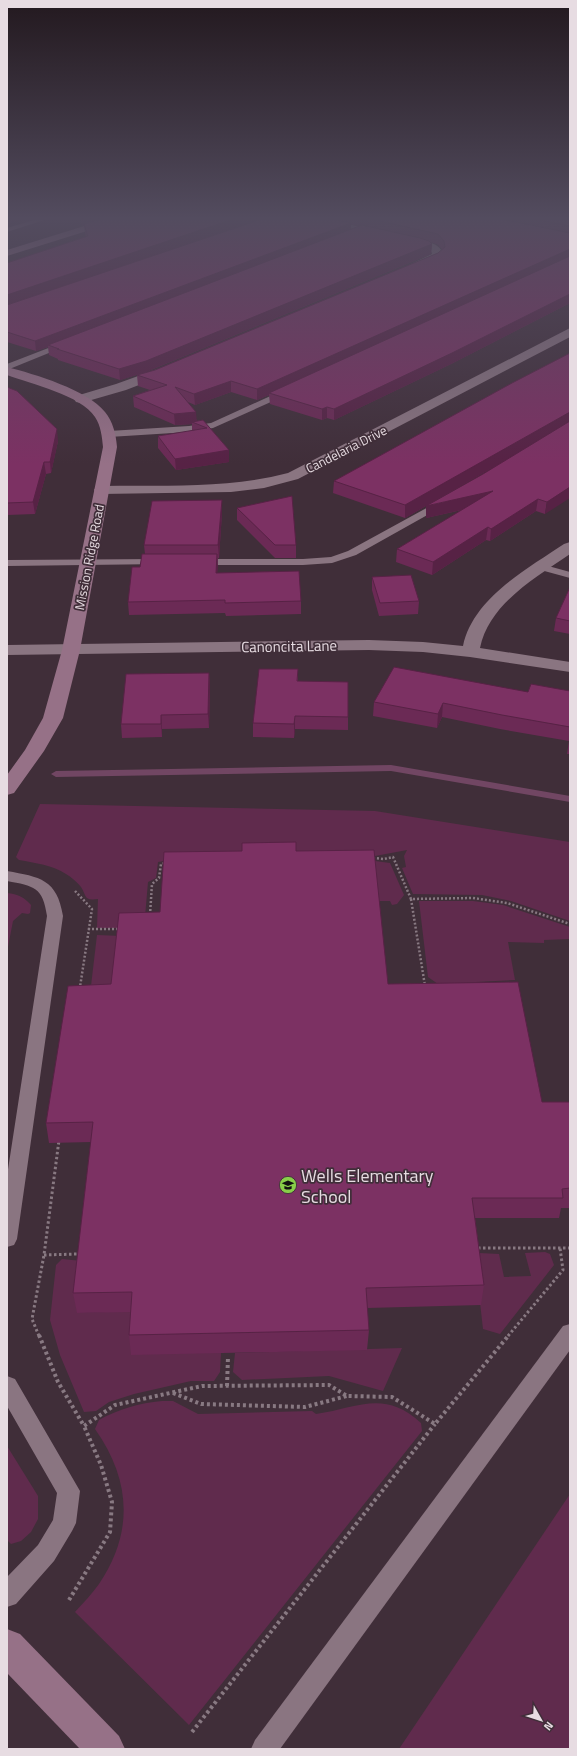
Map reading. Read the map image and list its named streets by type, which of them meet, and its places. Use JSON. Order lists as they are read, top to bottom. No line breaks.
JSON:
{"streets":{"street":["Candelaria Drive","Mission Ridge Road","Canoncita Lane"]},"crossings":[["Candelaria Drive","Mission Ridge Road"],["Mission Ridge Road","Canoncita Lane"]],"places":{"school or university":["Wells Elementary School"]},"north":"bottom right"}
